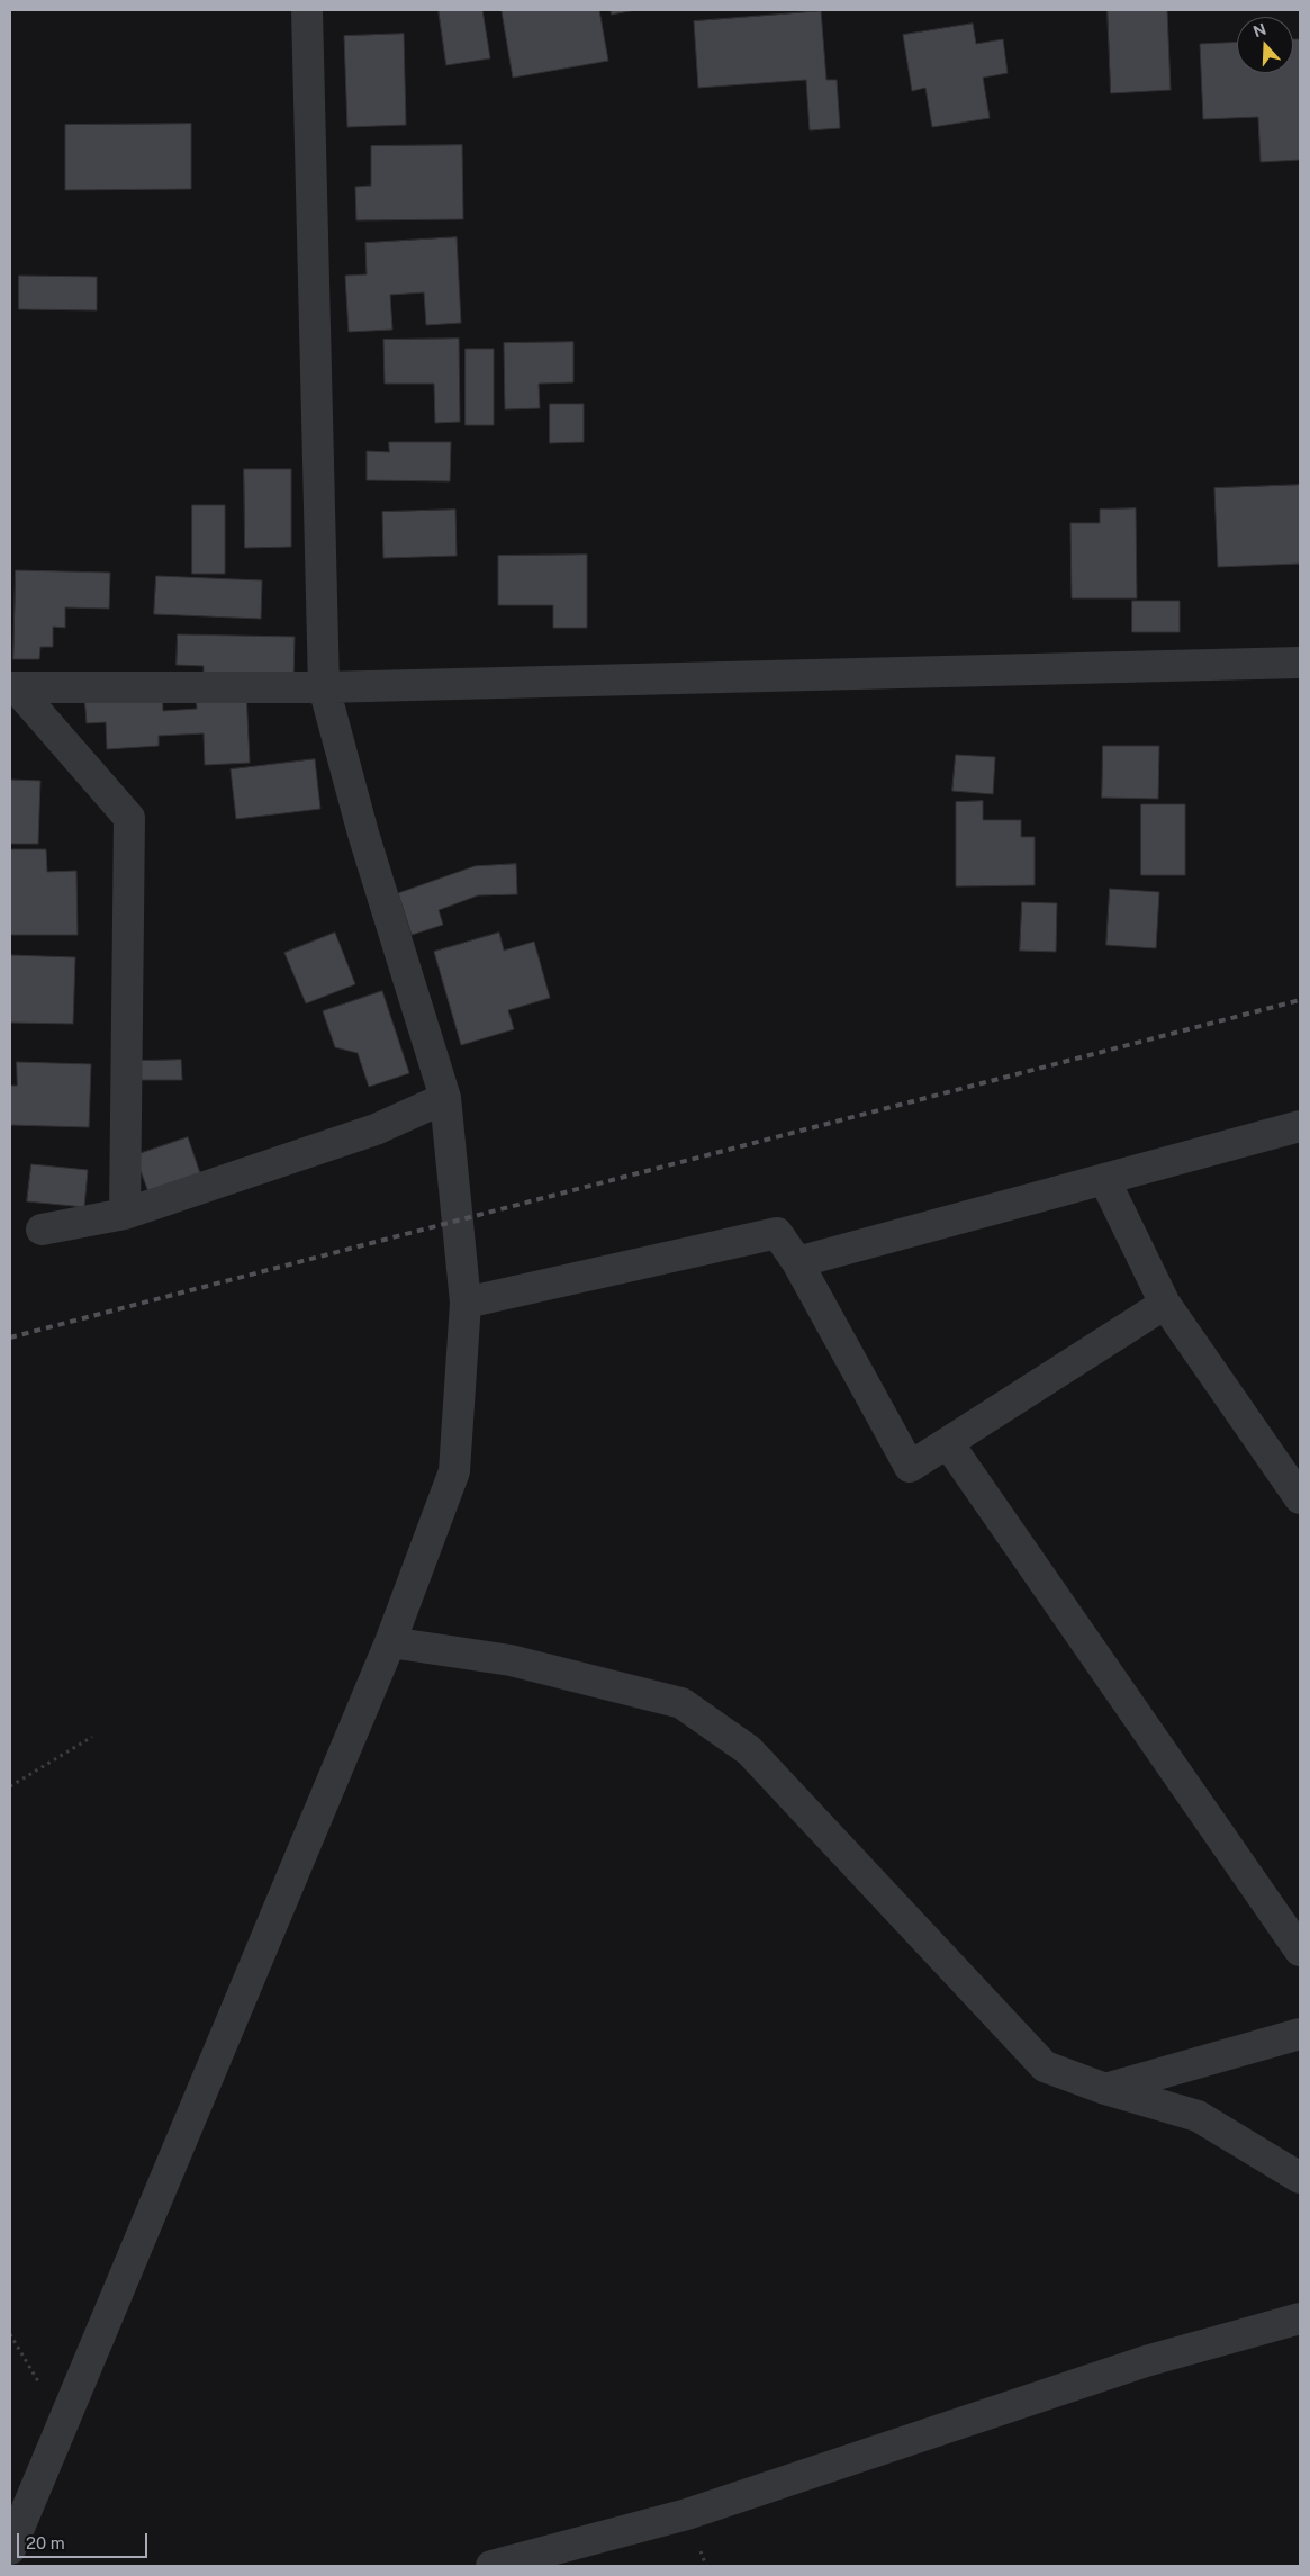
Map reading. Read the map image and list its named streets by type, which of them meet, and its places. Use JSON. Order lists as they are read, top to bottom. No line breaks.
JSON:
{"scale_bar":"20 m","north":"top"}
